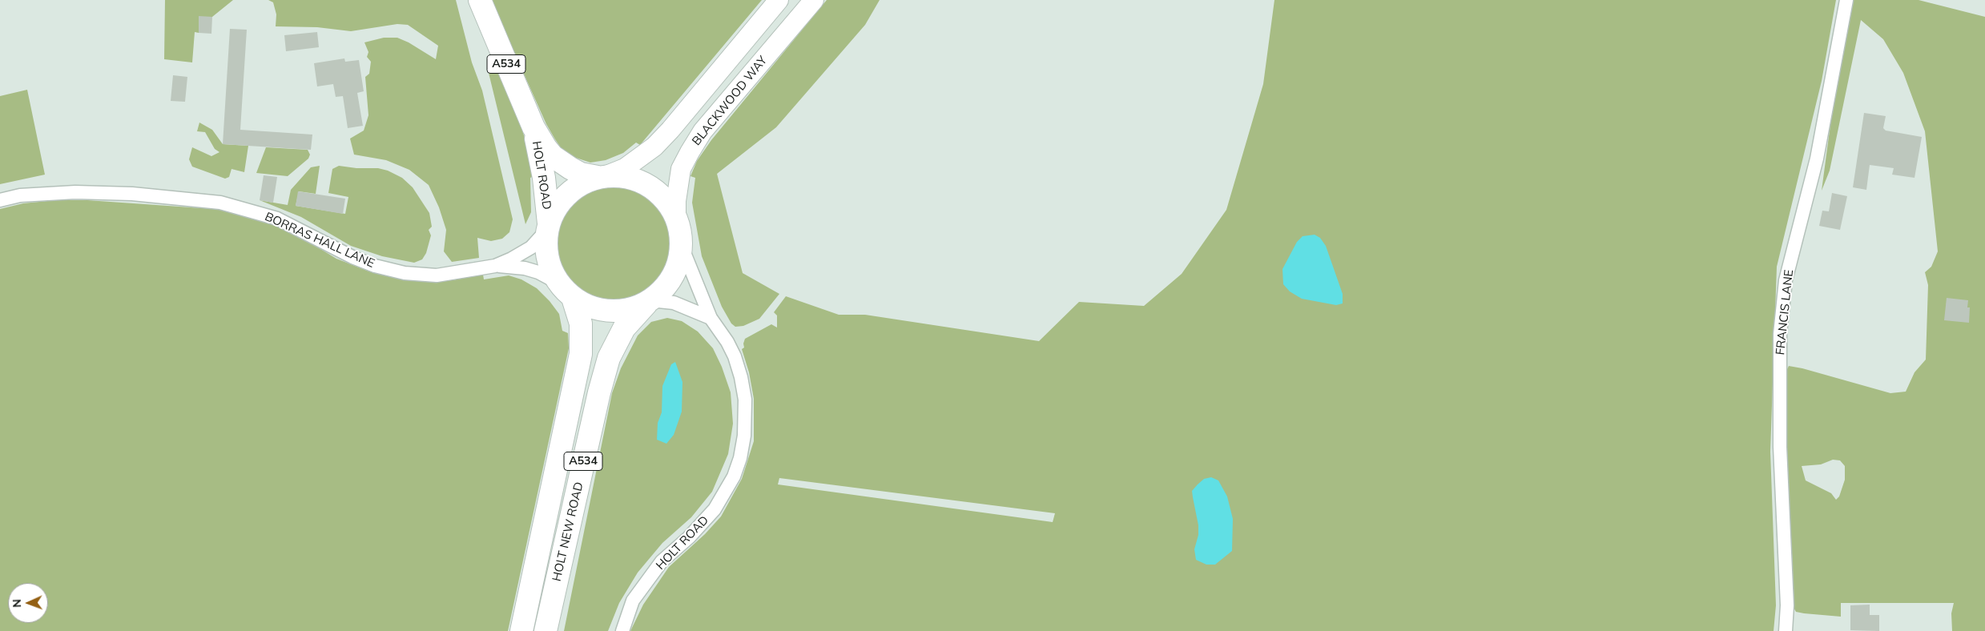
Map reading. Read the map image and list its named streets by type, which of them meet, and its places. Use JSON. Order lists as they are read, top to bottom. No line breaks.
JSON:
{"streets":{"highway":["A534","HOLT ROAD","HOLT NEW ROAD"],"street":["BLACKWOOD WAY","BORRAS HALL LANE","FRANCIS LANE"]},"crossings":[["BLACKWOOD WAY","HOLT ROAD"],["BLACKWOOD WAY","BORRAS HALL LANE"],["BLACKWOOD WAY","HOLT NEW ROAD"],["HOLT ROAD","BORRAS HALL LANE"],["HOLT ROAD","HOLT NEW ROAD"],["BORRAS HALL LANE","HOLT NEW ROAD"]],"north":"left"}
